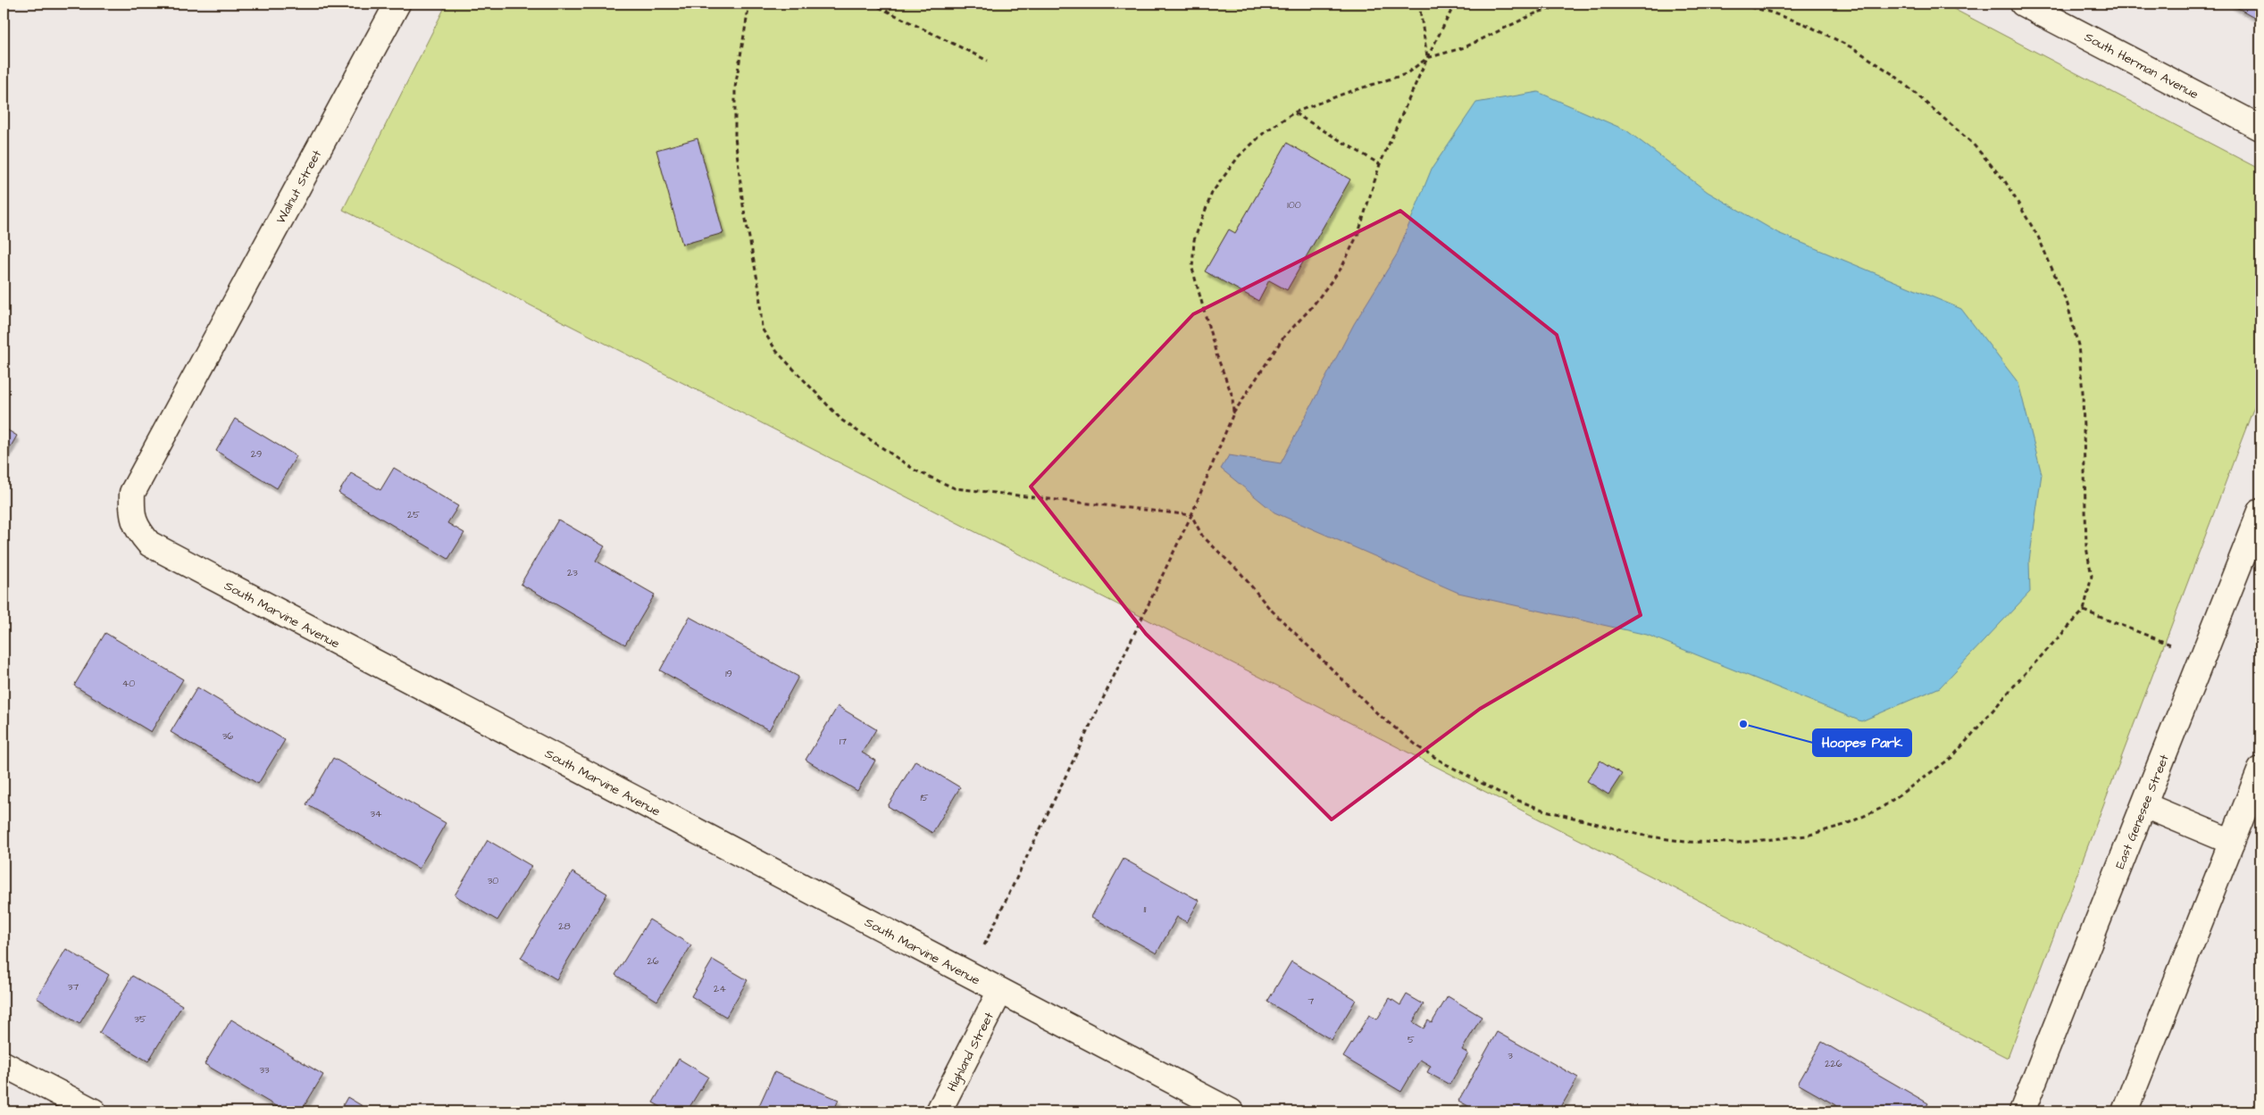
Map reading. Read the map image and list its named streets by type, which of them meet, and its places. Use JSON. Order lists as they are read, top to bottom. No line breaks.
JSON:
{"streets":{"main road":["South Herman Avenue","Walnut Street","South Marvine Avenue","East Genesee Street","Highland Street"]},"crossings":[["Walnut Street","South Marvine Avenue"],["South Marvine Avenue","Highland Street"]],"places":["Hoopes Park"],"house_numbers":["100","29","25","23","19","40","36","17","15","34","30","11","28","26","37","24","7","35","5","3","226","33"]}
